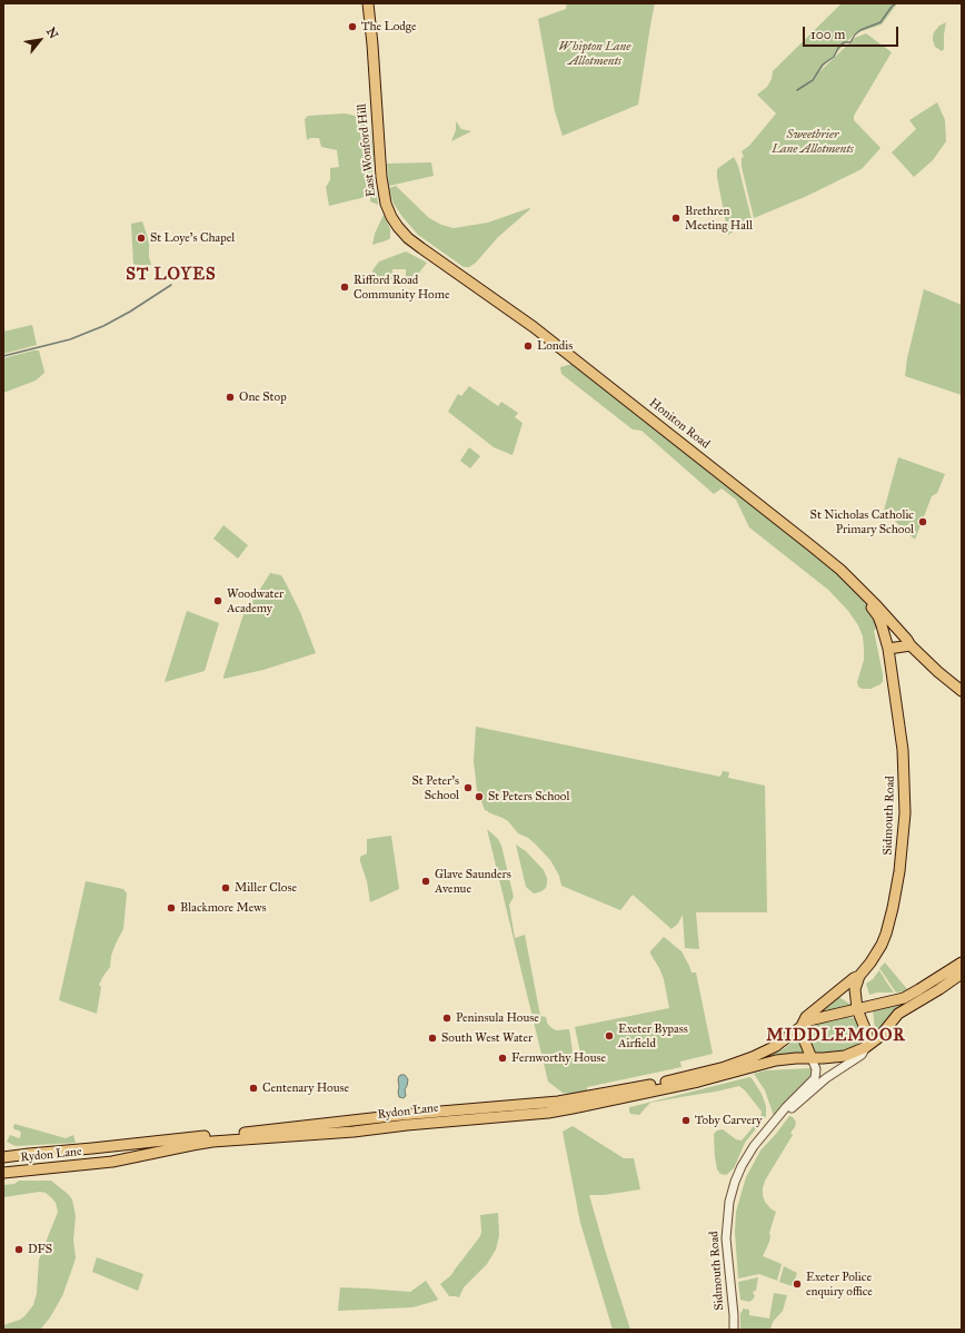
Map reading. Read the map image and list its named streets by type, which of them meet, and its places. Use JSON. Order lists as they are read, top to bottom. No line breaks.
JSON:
{"streets":{"main road":["East Wonford Hill","Honiton Road","Sidmouth Road","Rydon Lane"]},"crossings":[["East Wonford Hill","Honiton Road"],["Honiton Road","Sidmouth Road"],["Sidmouth Road","Rydon Lane"]],"districts":["ST LOYES","MIDDLEMOOR"],"parks":["Whipton Lane Allotments","Sweetbrier Lane Allotments"],"places":["The Lodge","Brethren Meeting Hall","St Loye's Chapel","Rifford Road Community Home","Londis","One Stop","St Nicholas Catholic Primary School","Woodwater Academy","St Peter's School","St Peters School","Glave Saunders Avenue","Miller Close","Blackmore Mews","Peninsula House","Exeter Bypass Airfield","South West Water","Fernworthy House","Centenary House","Toby Carvery","DFS","Exeter Police enquiry office"],"scale_bar":"100 m","north":"top right"}
